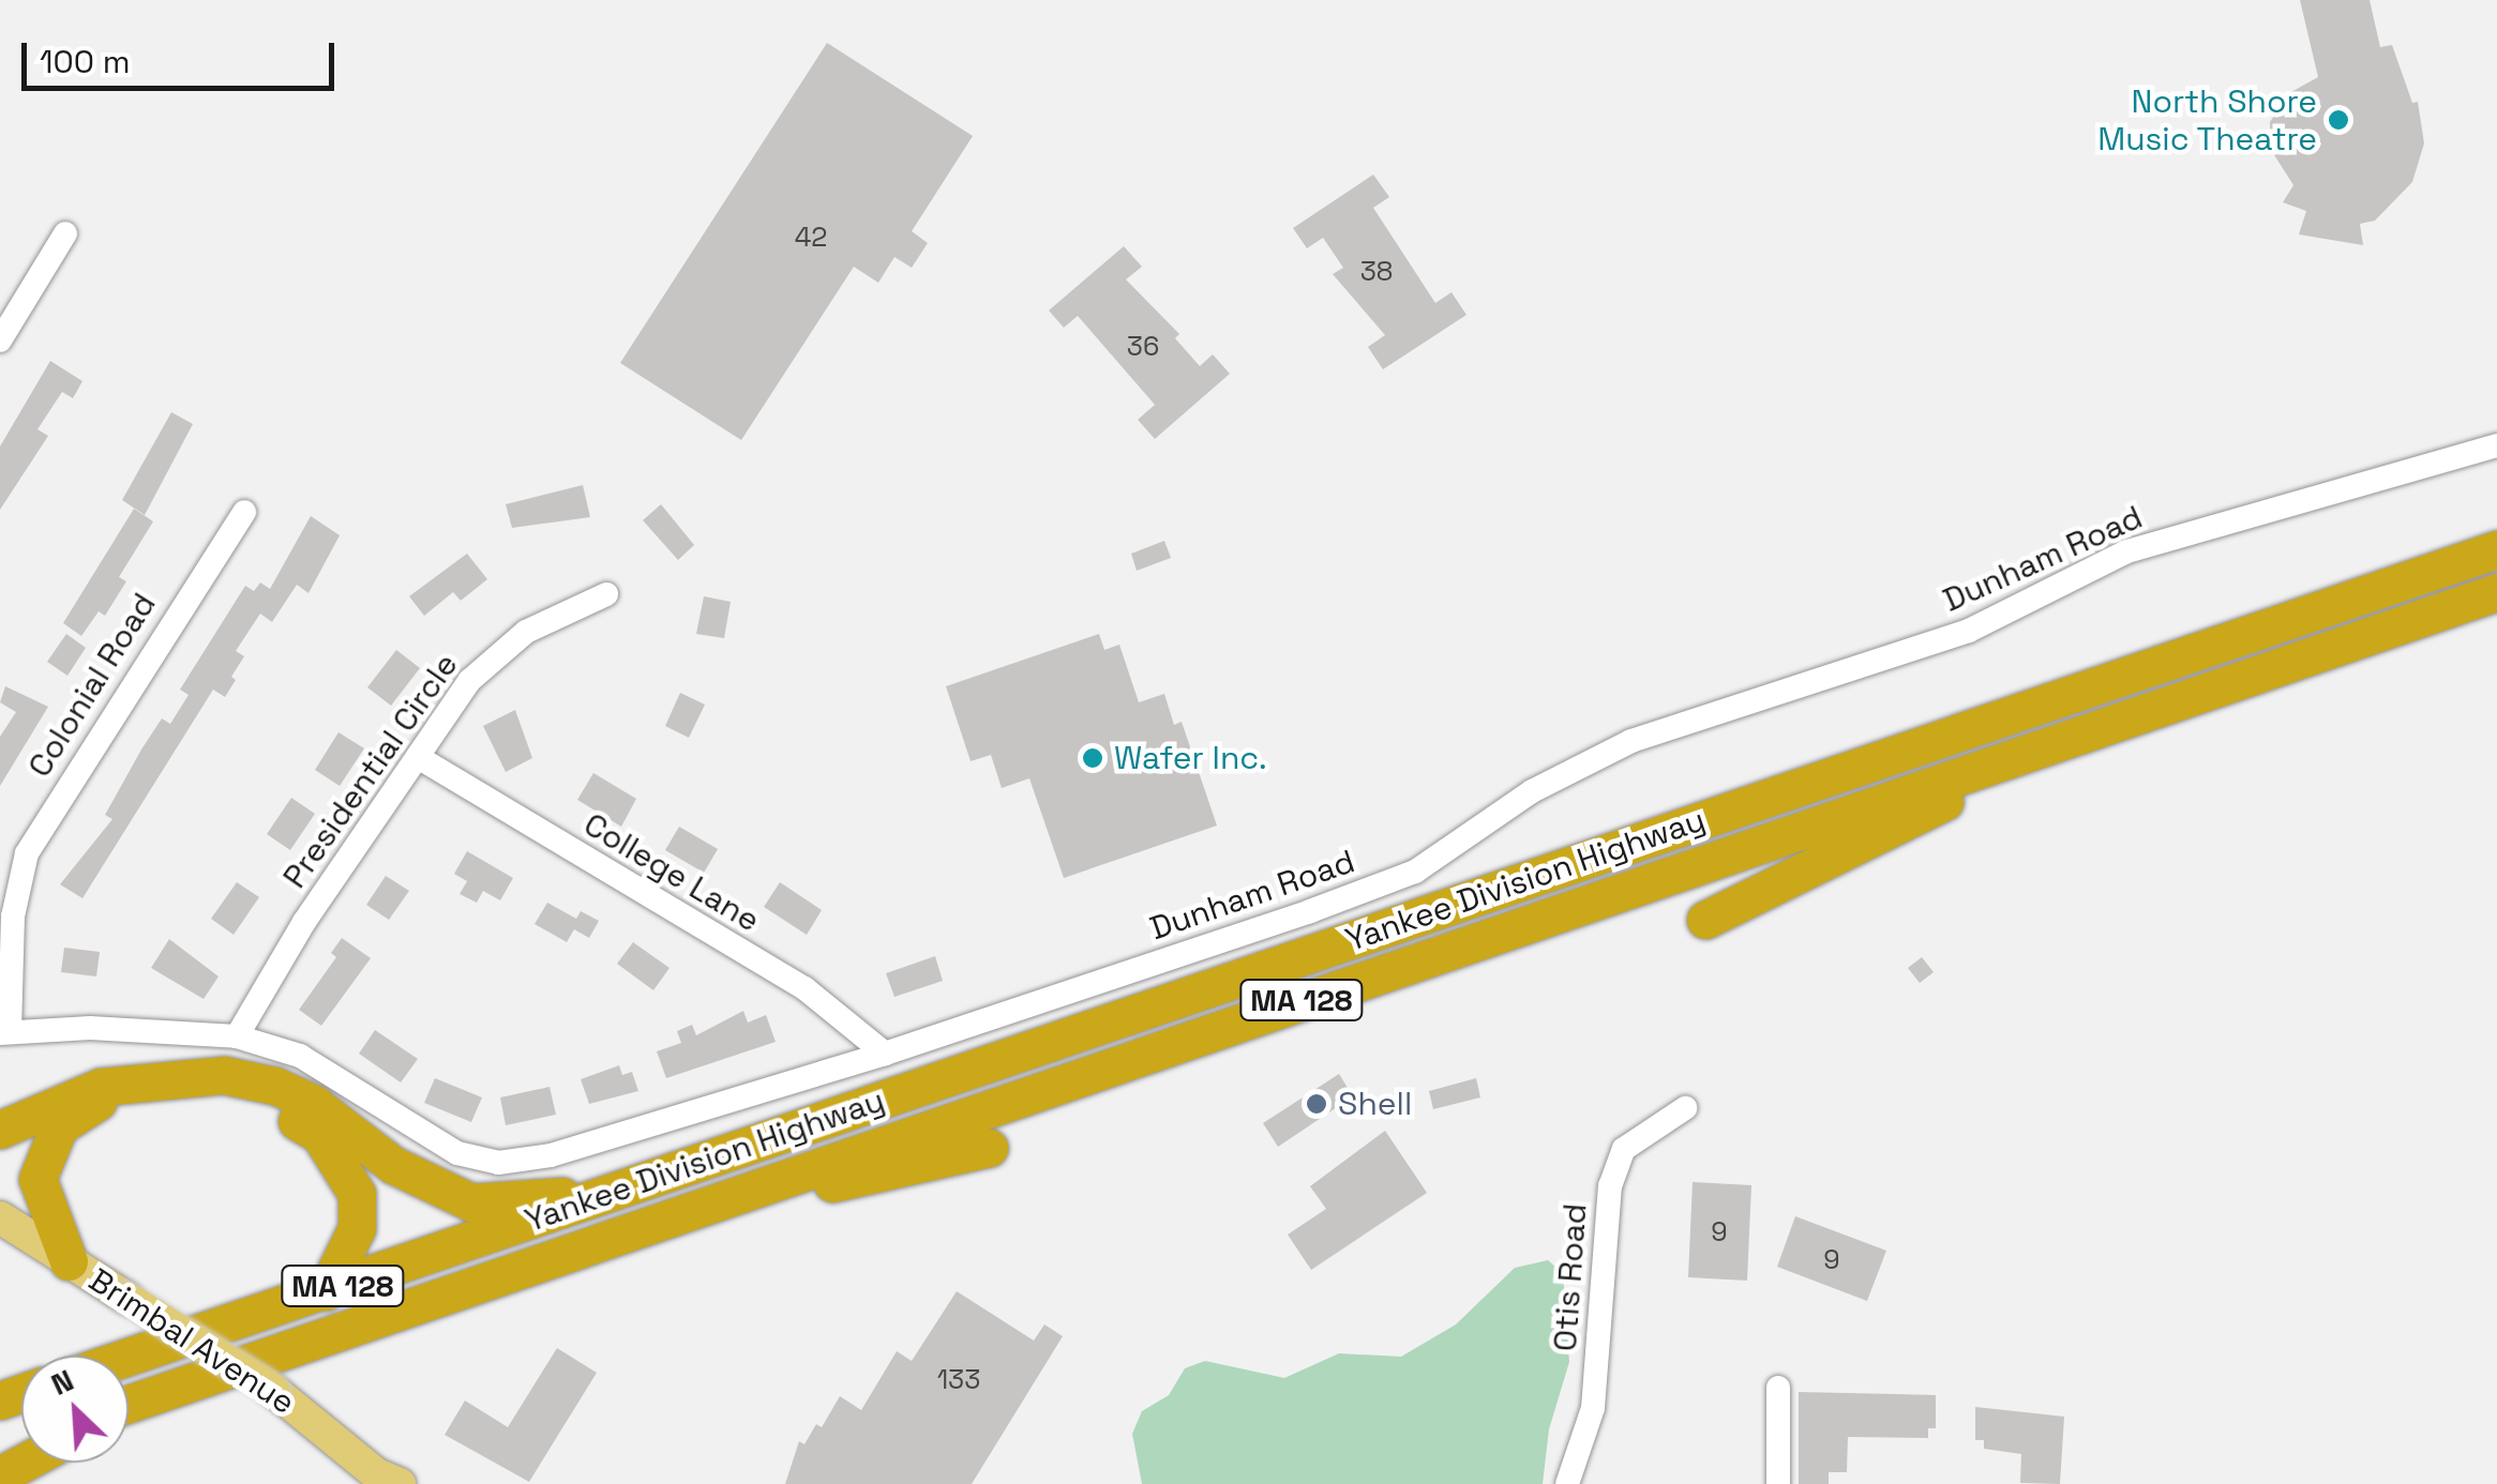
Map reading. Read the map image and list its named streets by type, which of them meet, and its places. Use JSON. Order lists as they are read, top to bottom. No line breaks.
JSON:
{"streets":{"highway":["Yankee Division Highway","MA 128"],"main road":["Brimbal Avenue"],"street":["Dunham Road","Colonial Road","Presidential Circle","College Lane","Otis Road"]},"crossings":[["Dunham Road","Colonial Road"],["Dunham Road","Presidential Circle"],["Dunham Road","College Lane"],["Presidential Circle","College Lane"]],"places":["North Shore Music Theatre","Wafer Inc.","Shell"],"house_numbers":["42","38","36","9","9","133"],"scale_bar":"100 m","north":"top left"}
